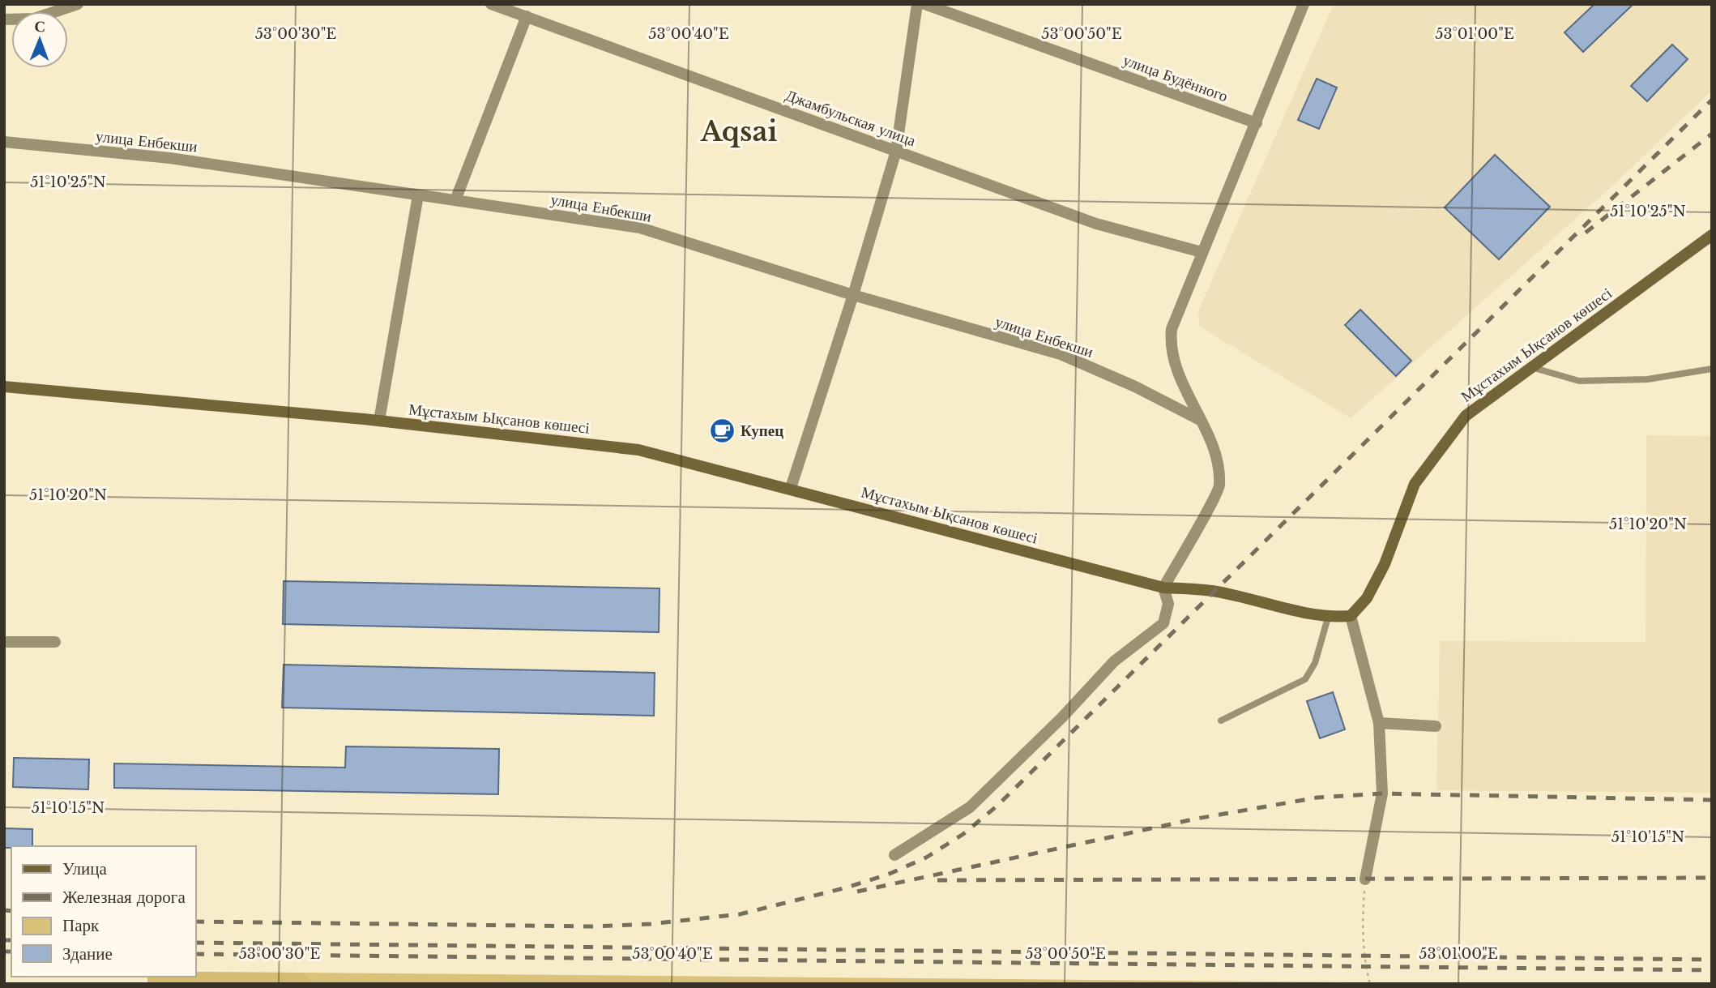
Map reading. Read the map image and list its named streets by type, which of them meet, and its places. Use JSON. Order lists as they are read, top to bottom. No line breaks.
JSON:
{"streets":{"main road":["Мұстахым Ықсанов көшесі"],"street":["улица Будённого","Джамбульская улица","улица Енбекши"]},"districts":["Aqsai"],"places":{"cafe":["Купец"]},"legend":["Улица","Железная дорога","Парк","Здание"],"north":"top","coordinates":["53°00'30\"E","53°00'40\"E","53°00'50\"E","53°01'00\"E","51°10'25\"N","51°10'20\"N","51°10'15\"N"]}
